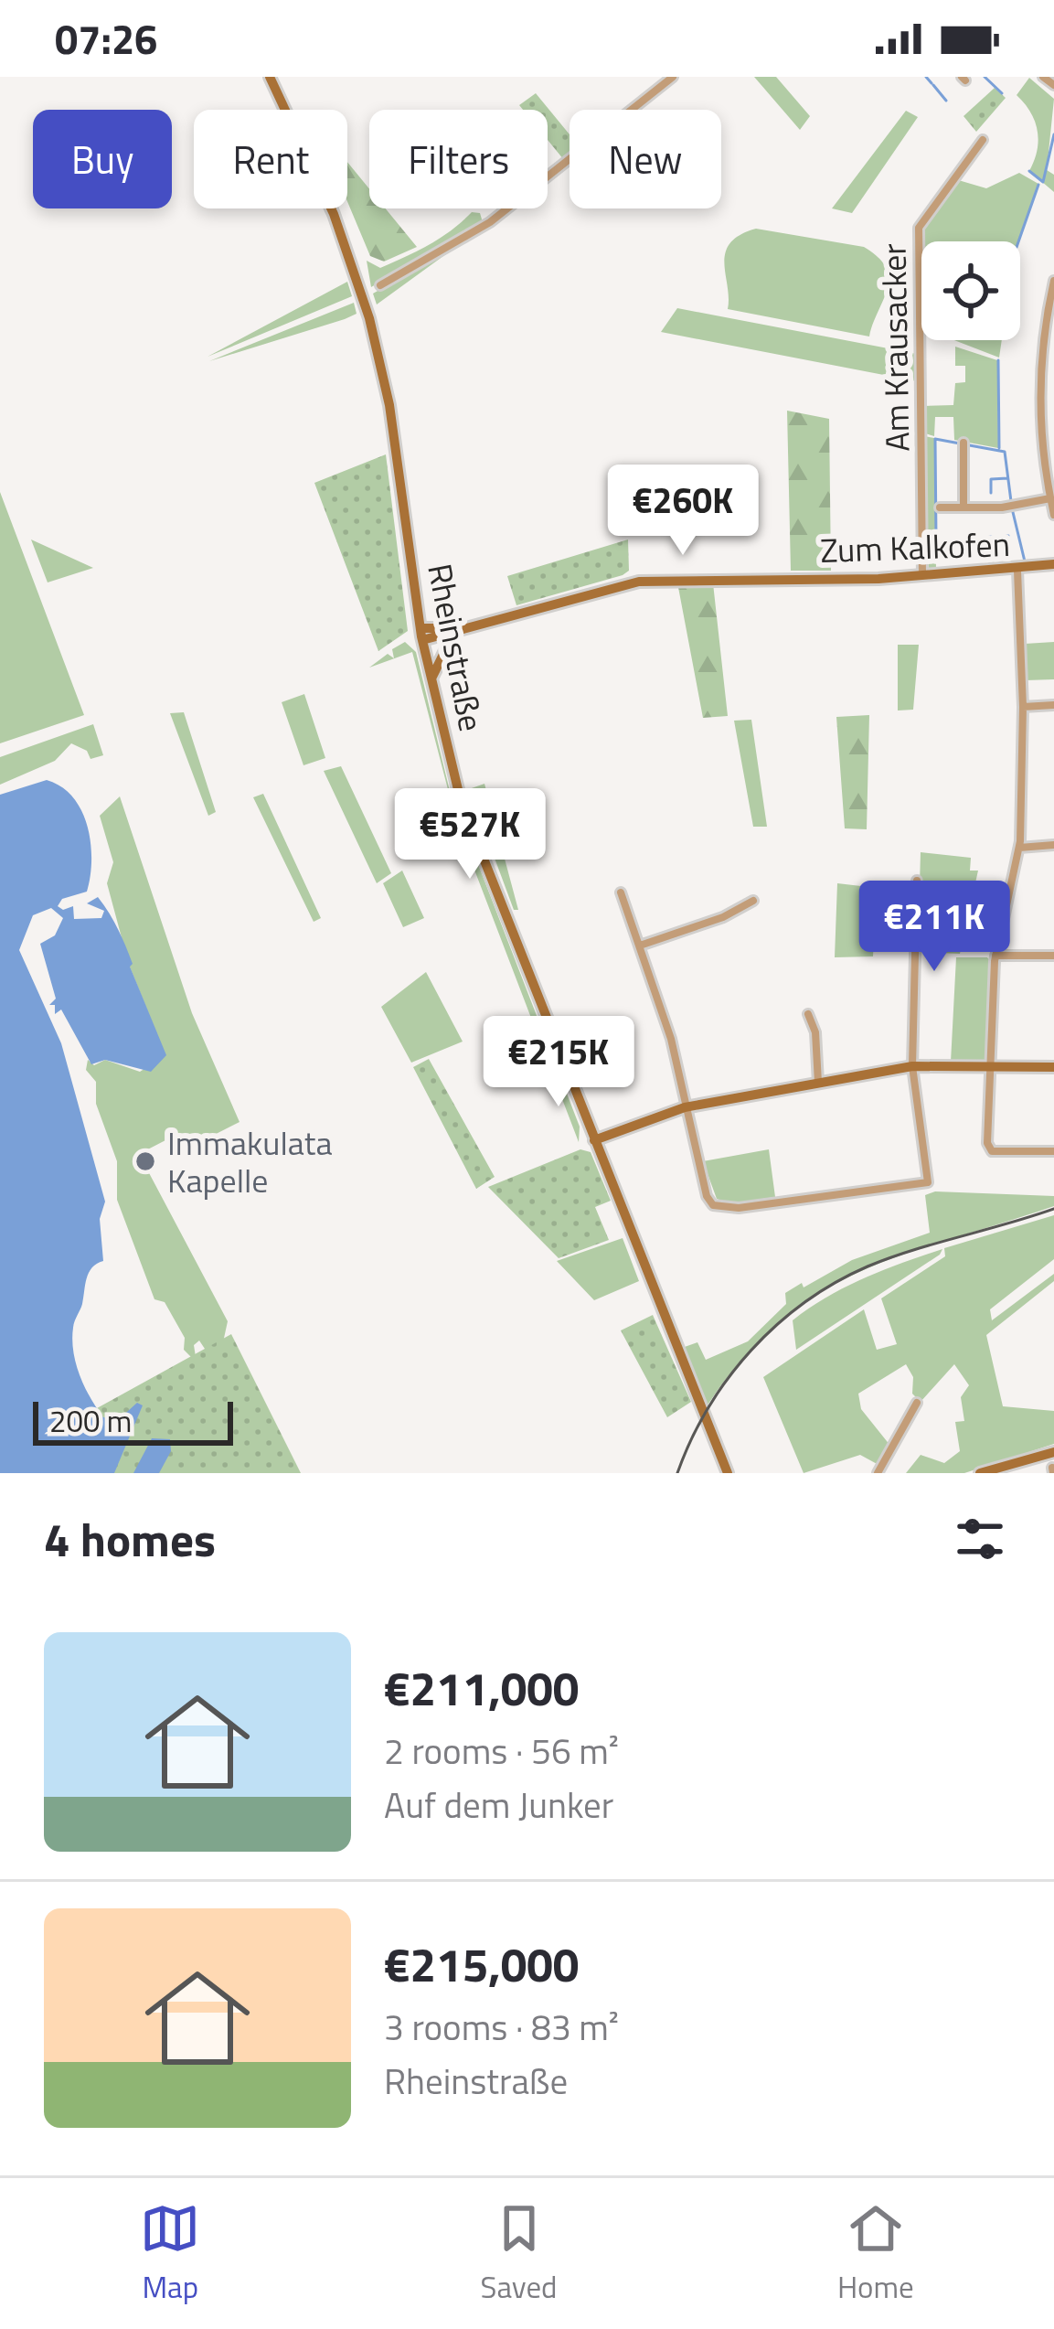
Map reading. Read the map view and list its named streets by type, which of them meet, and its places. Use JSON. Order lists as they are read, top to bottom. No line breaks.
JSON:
{"streets":{"main road":["Zum Kalkofen","Rheinstraße"],"street":["Am Krausacker"]},"crossings":[["Am Krausacker","Zum Kalkofen"],["Zum Kalkofen","Rheinstraße"]],"places":["Immakulata Kapelle"],"scale_bar":"200 m","page":{"status":"07:26","chip":["Buy","Rent","Filters","New"],"price":["€260K","€527K","€211K","€215K"],"scale":"200 m","heading":"4 homes","list":[{"name":"€211,000","note":"2 rooms · 56 m² · Auf dem Junker"},{"name":"€215,000","note":"3 rooms · 83 m² · Rheinstraße"}],"tabs":["Map","Saved","Home"]}}
